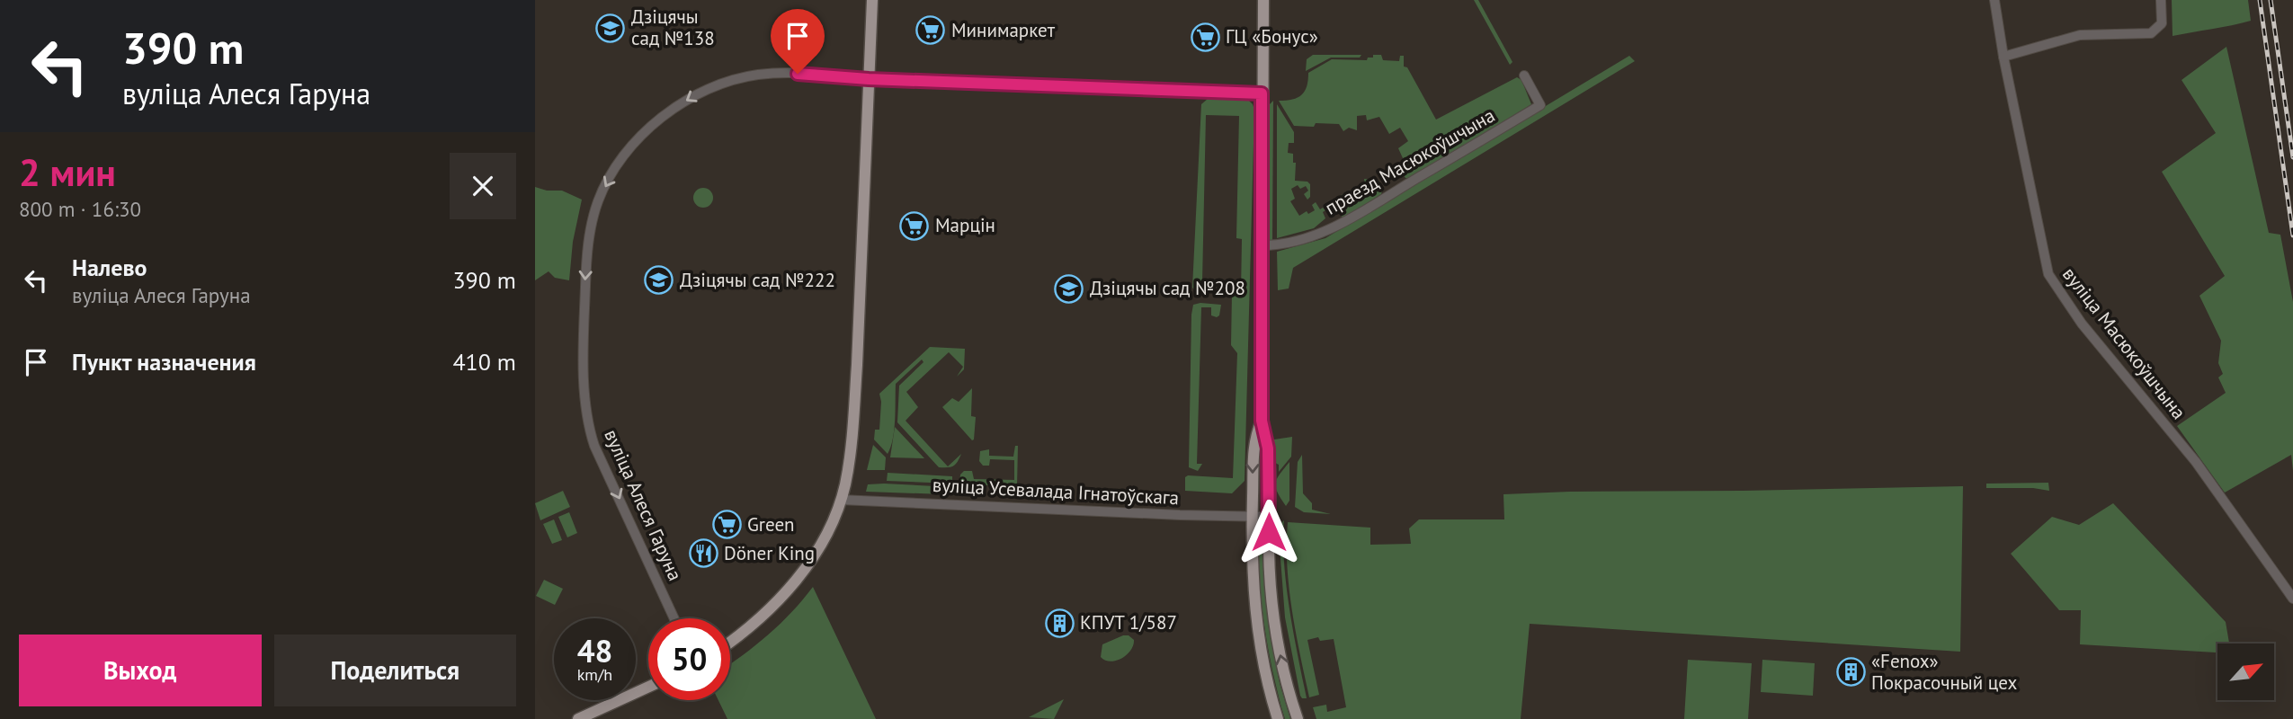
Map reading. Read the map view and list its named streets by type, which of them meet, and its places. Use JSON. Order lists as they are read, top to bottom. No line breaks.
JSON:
{"streets":{"street":["праезд Масюкоўшчына","вуліца Масюкоўшчына","вуліца Усевалада Ігнатоўскага","вуліца Алеся Гаруна"]},"places":{"school or university":["Дзіцячы сад №138","Дзіцячы сад №222","Дзіцячы сад №208"],"supermarket":["Минимаркет","ГЦ «Бонус»","Марцін","Green"],"restaurant":["Döner King"],"building":["КПУТ 1/587","«Fenox» Покрасочный цех"]},"north":"top right","page":{"turn":["390 m","вуліца Алеся Гаруна"],"heading":["2 мин","800 m · 16:30"],"list":[{"name":"Налево","note":"вуліца Алеся Гаруна","value":"390 m"},{"name":"Пункт назначения","value":"410 m"}],"speed":"48 km/h","limit":"50","buttons":["Выход","Поделиться"]}}
